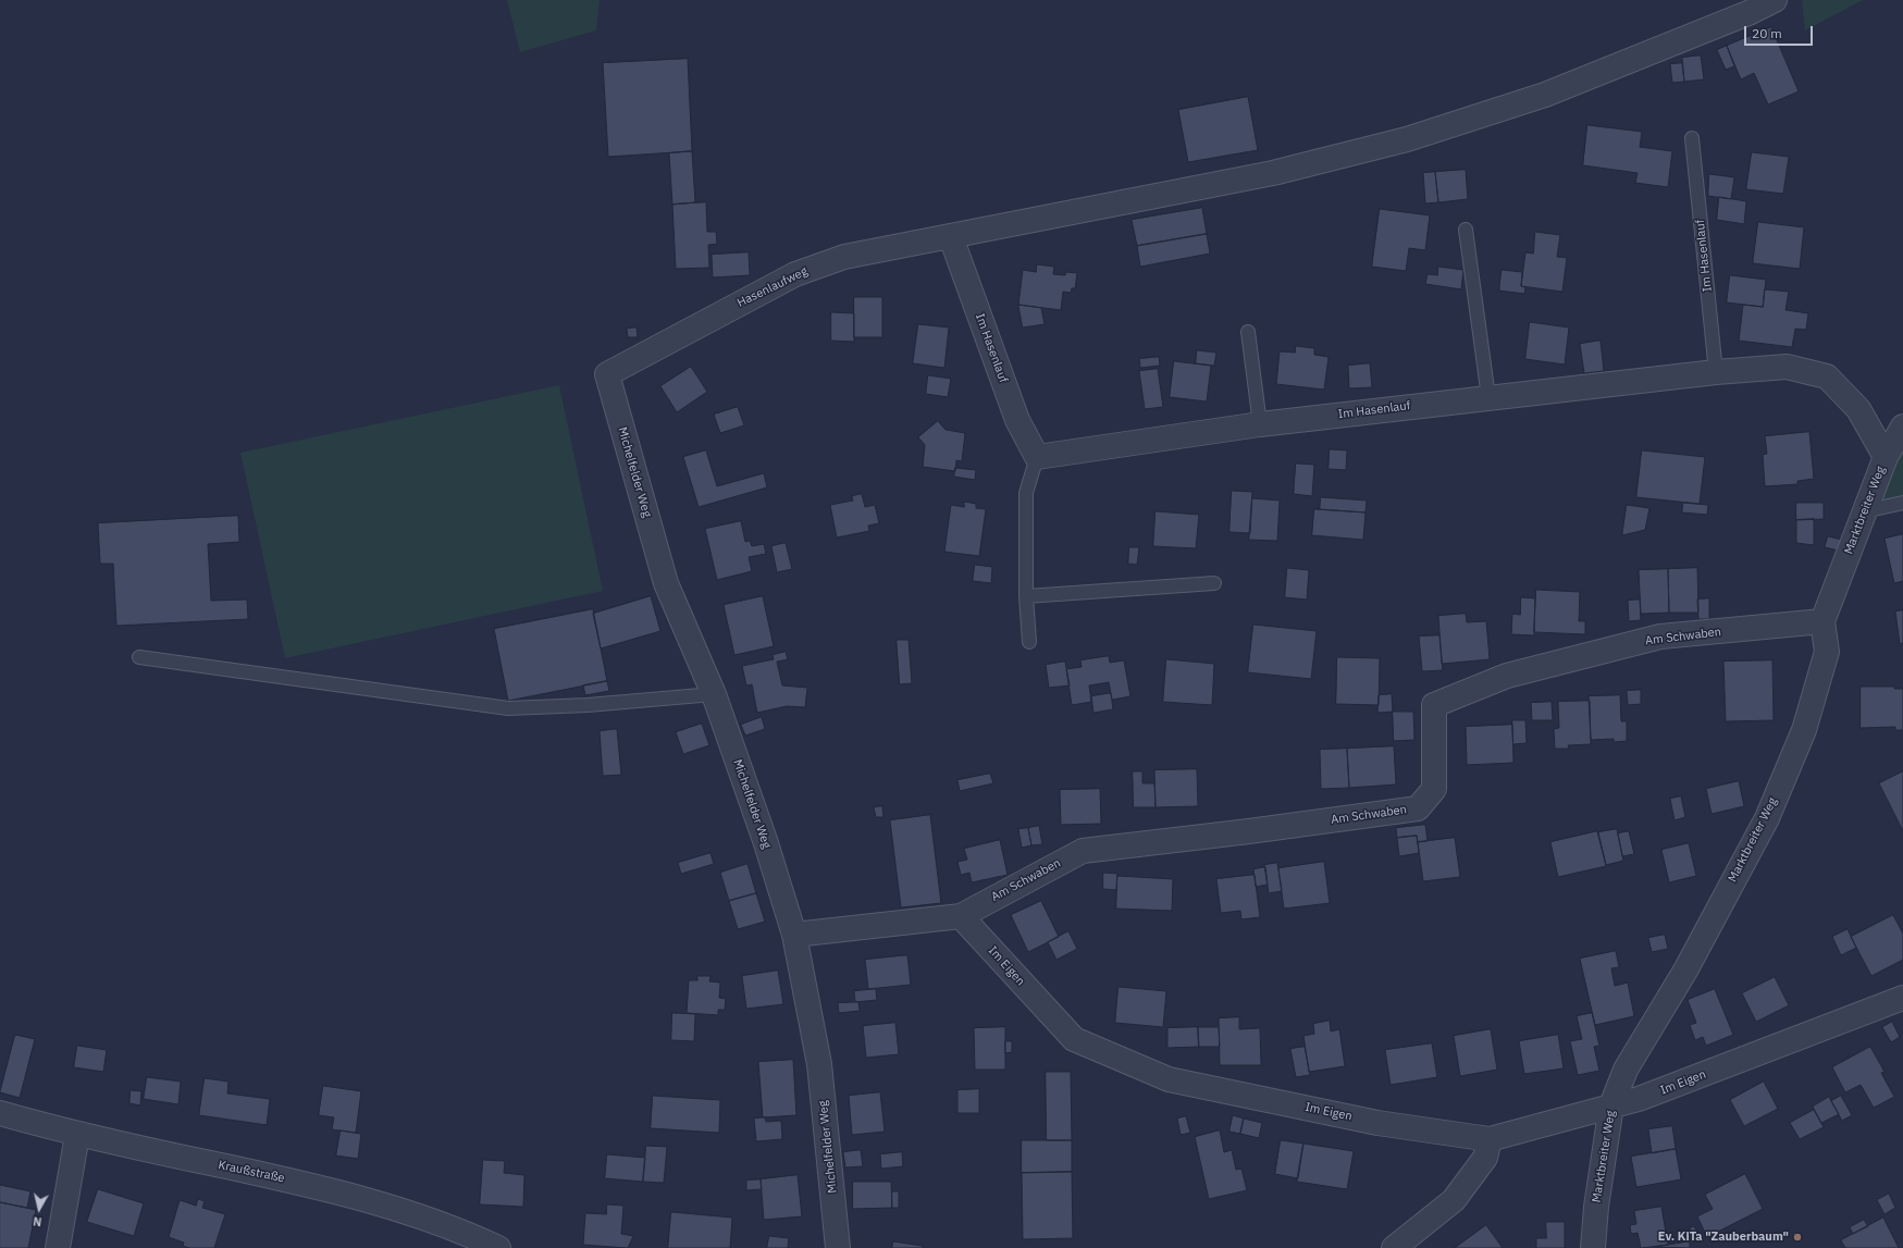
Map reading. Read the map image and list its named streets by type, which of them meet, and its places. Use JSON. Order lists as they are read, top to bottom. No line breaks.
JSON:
{"streets":{"street":["Im Hasenlauf","Hasenlaufweg","Michelfelder Weg","Marktbreiter Weg","Am Schwaben","Im Eigen","Kraußstraße"]},"crossings":[["Im Hasenlauf","Hasenlaufweg"],["Im Hasenlauf","Marktbreiter Weg"],["Hasenlaufweg","Michelfelder Weg"],["Marktbreiter Weg","Am Schwaben"],["Marktbreiter Weg","Im Eigen"],["Am Schwaben","Im Eigen"]],"places":["Ev. KiTa \"Zauberbaum\""],"scale_bar":"20 m","north":"bottom"}
